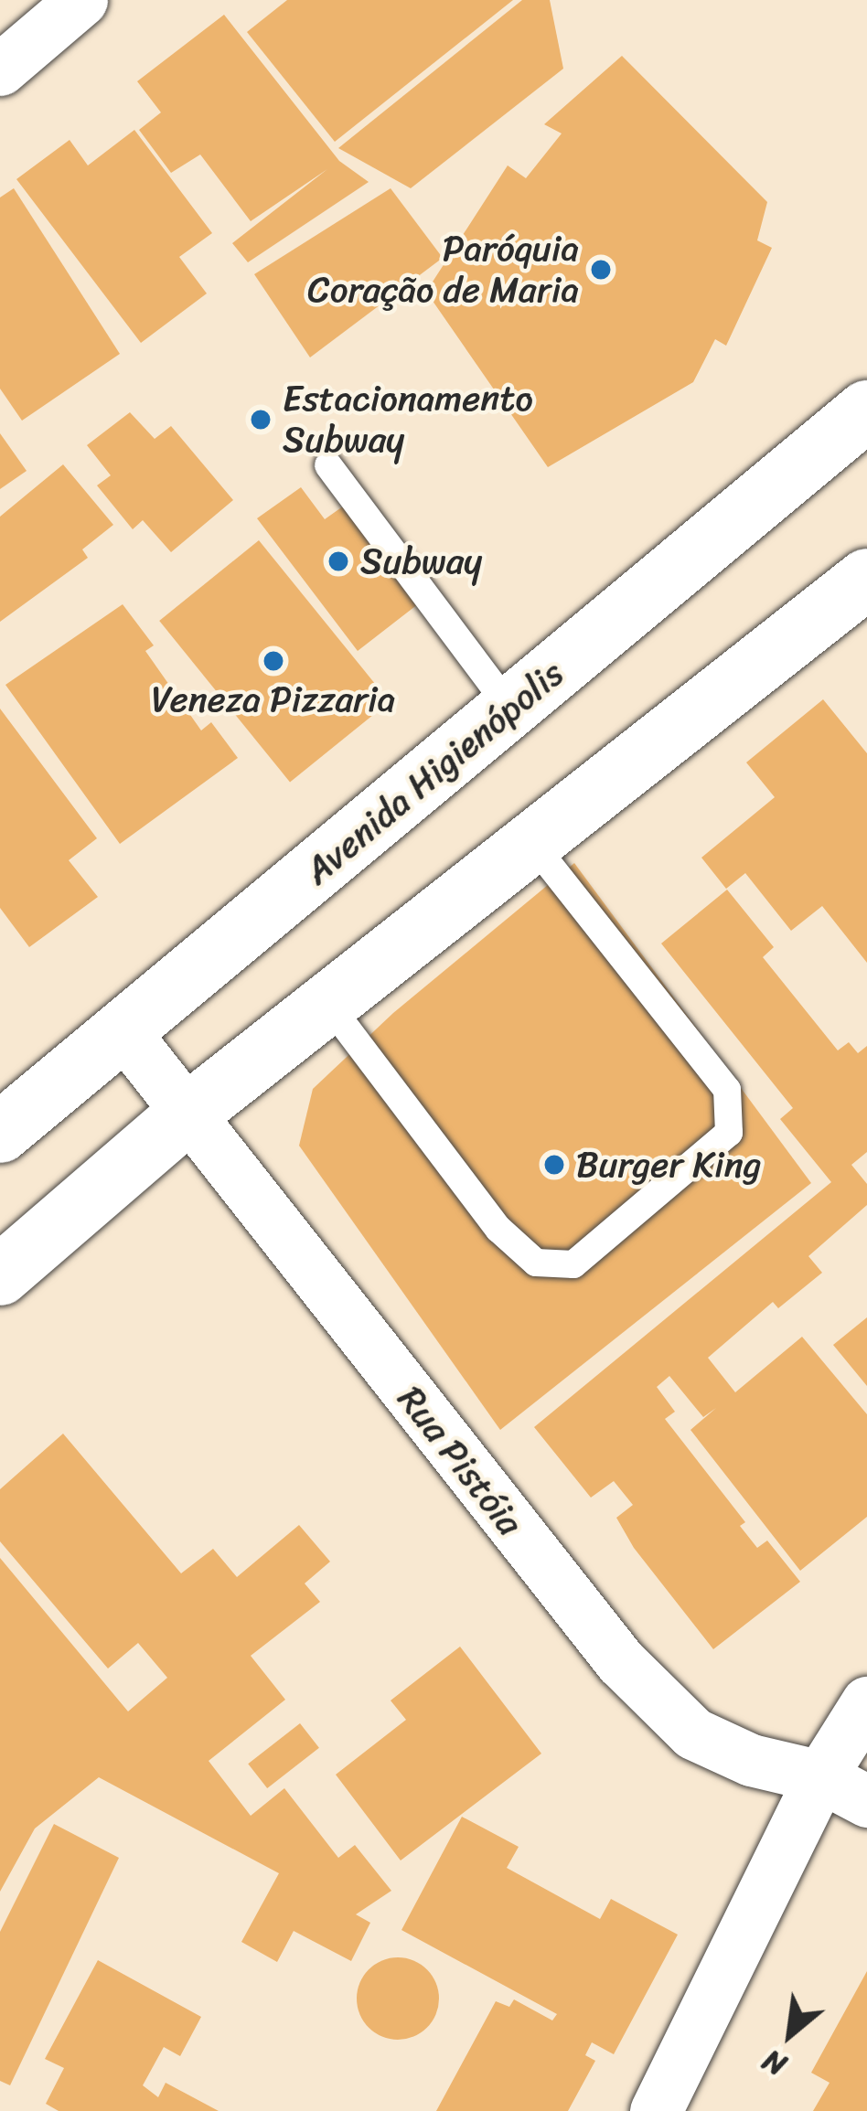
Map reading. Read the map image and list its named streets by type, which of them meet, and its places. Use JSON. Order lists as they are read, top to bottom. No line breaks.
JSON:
{"streets":{"main road":["Avenida Higienópolis"],"street":["Rua Pistóia"]},"crossings":[["Avenida Higienópolis","Rua Pistóia"]],"places":["Paróquia Coração de Maria","Estacionamento Subway","Subway","Veneza Pizzaria","Burger King"],"north":"bottom left"}
